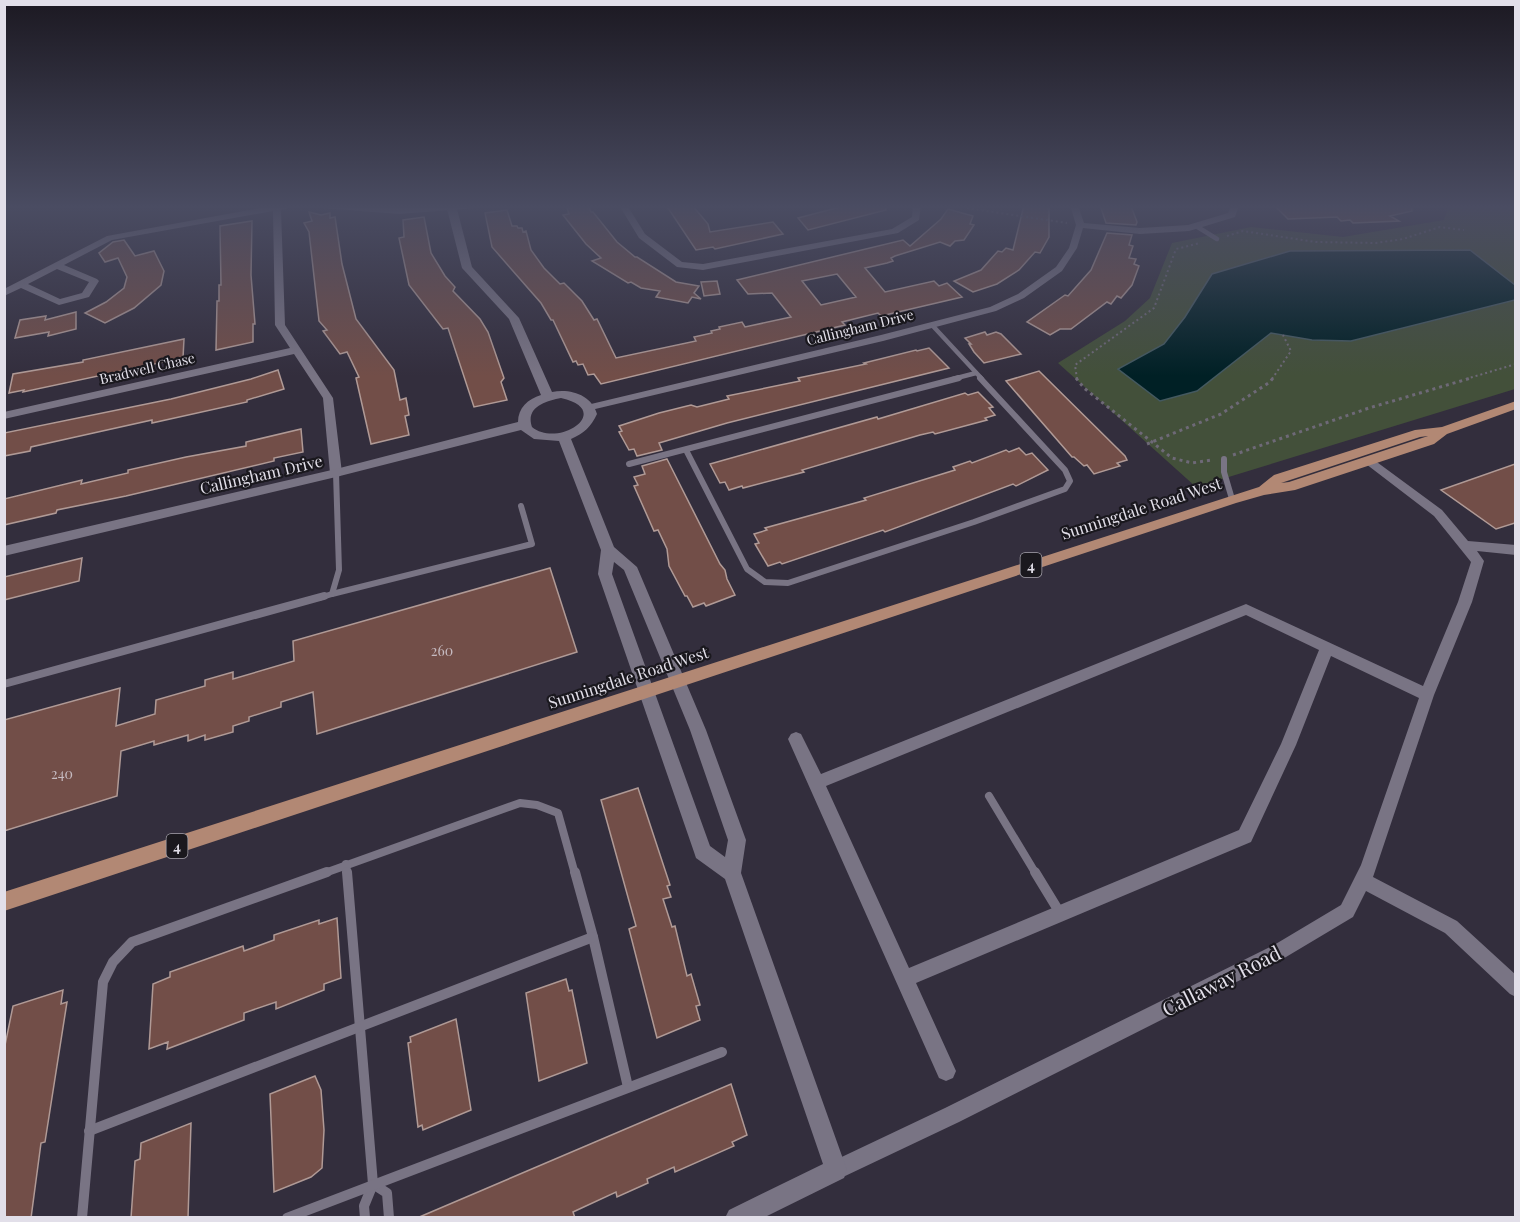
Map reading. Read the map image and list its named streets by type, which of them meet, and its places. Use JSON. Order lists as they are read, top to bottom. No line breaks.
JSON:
{"streets":{"main road":["Sunningdale Road West","4"],"street":["Callingham Drive","Bradwell Chase","Callaway Road"]},"crossings":[["Sunningdale Road West","Callaway Road"]],"house_numbers":["260","240"]}
